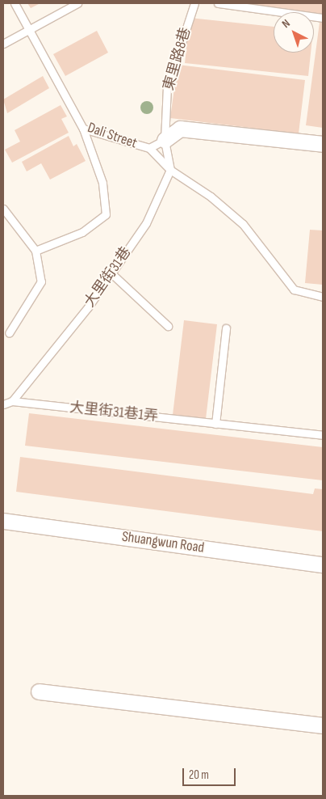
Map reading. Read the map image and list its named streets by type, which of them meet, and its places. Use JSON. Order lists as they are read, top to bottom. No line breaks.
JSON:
{"streets":{"street":["Dali Street","Shuangwun Road"],"lane":["東里路8巷","大里街31巷","大里街31巷1弄"]},"crossings":[["東里路8巷","Dali Street"],["大里街31巷","大里街31巷1弄"]],"scale_bar":"20 m","north":"top left"}
